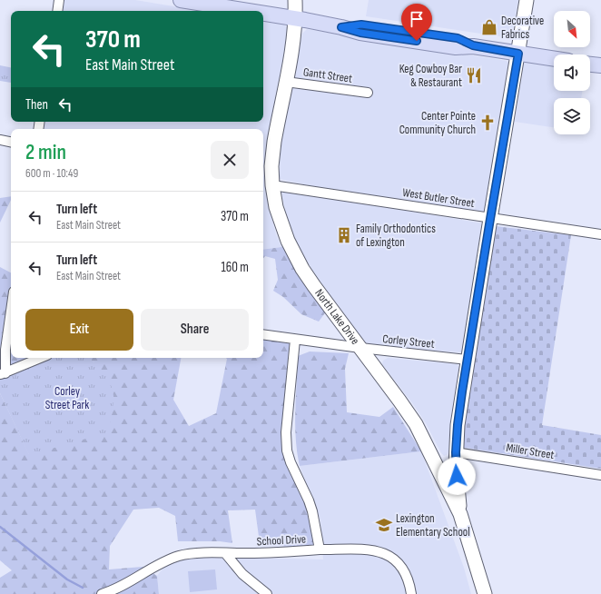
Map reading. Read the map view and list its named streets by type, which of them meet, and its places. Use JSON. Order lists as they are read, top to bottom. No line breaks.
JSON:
{"streets":{"main road":["North Lake Drive"],"street":["Gantt Street","West Butler Street","Corley Street","Miller Street","School Drive"]},"crossings":[["Gantt Street","North Lake Drive"],["West Butler Street","North Lake Drive"],["North Lake Drive","Corley Street"],["Corley Street","School Drive"]],"parks":["Corley Street Park"],"places":{"shop":["Decorative Fabrics"],"restaurant":["Keg Cowboy Bar & Restaurant"],"church":["Center Pointe Community Church"],"building":["Family Orthodontics of Lexington"],"school or university":["Lexington Elementary School"]},"north":"bottom right","page":{"turn":["370 m","East Main Street"],"then":"Then","heading":["2 min","600 m · 10:49"],"list":[{"name":"Turn left","note":"East Main Street","value":"370 m"},{"name":"Turn left","note":"East Main Street","value":"160 m"}],"buttons":["Exit","Share"]}}
